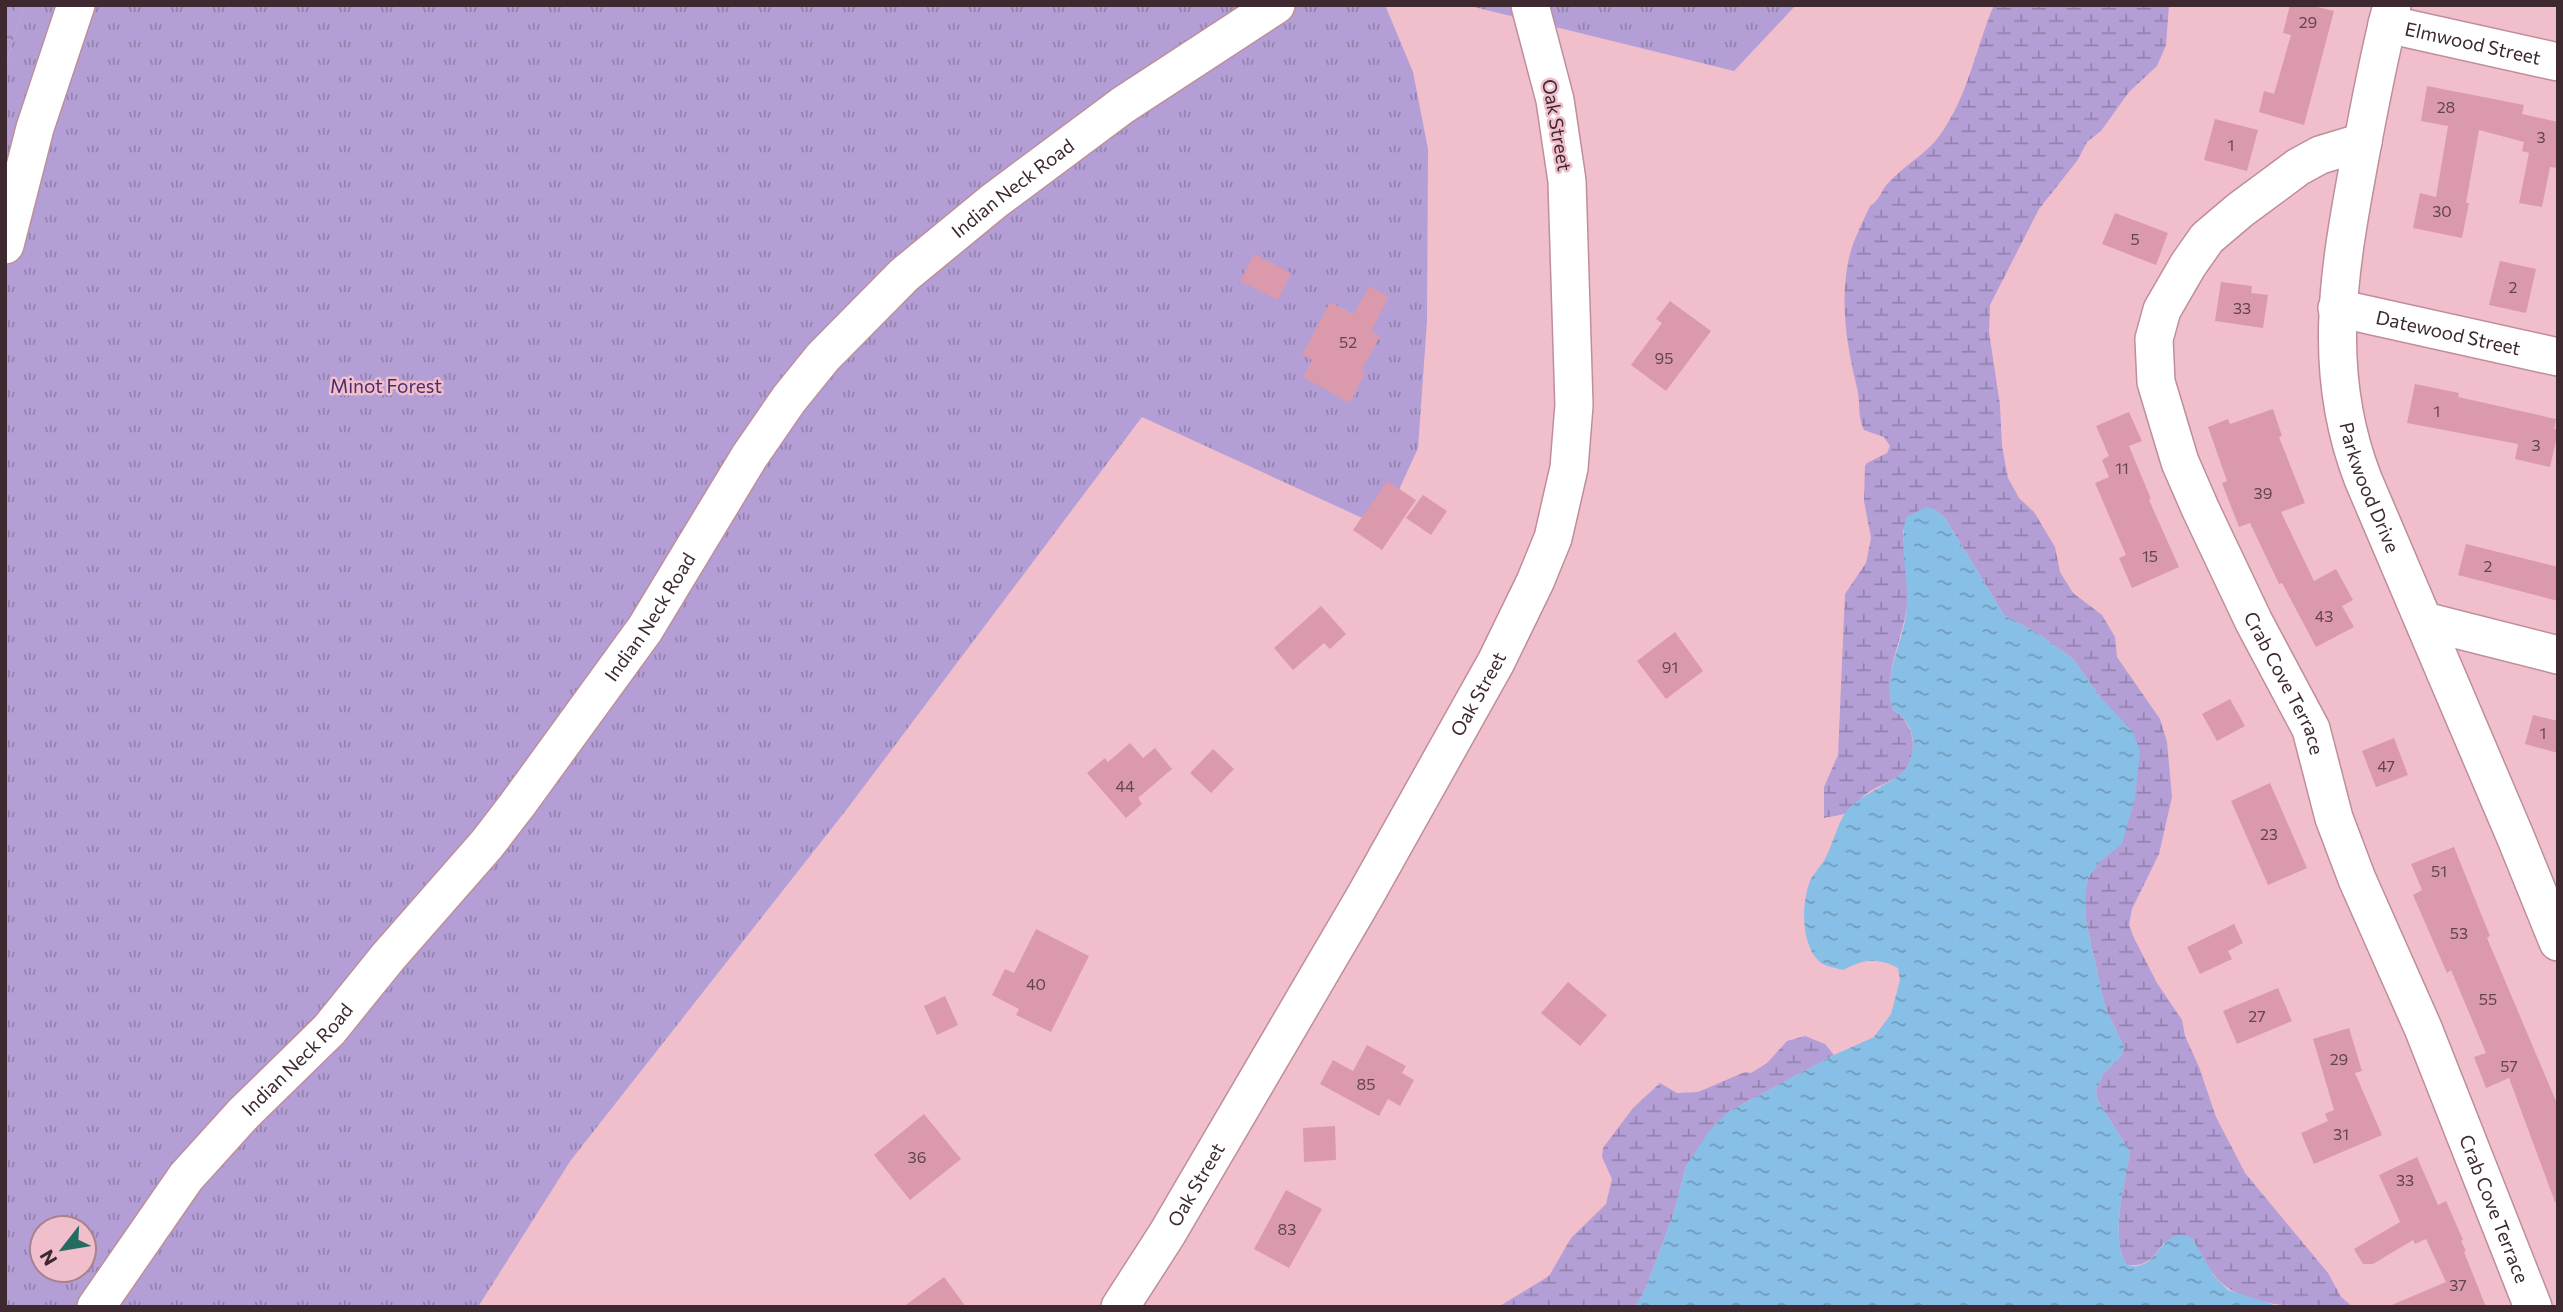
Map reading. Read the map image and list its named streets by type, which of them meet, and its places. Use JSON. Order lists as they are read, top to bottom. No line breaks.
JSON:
{"streets":{"street":["Elmwood Street","Oak Street","Indian Neck Road","Datewood Street","Parkwood Drive","Crab Cove Terrace"]},"crossings":[["Elmwood Street","Parkwood Drive"],["Datewood Street","Parkwood Drive"],["Parkwood Drive","Crab Cove Terrace"]],"parks":["Minot Forest"],"house_numbers":["29","28","3","1","30","5","2","33","52","95","1","3","11","39","15","2","43","91","1","47","44","23","51","53","40","55","27","29","57","85","31","36","33","83","37"],"north":"bottom left"}
